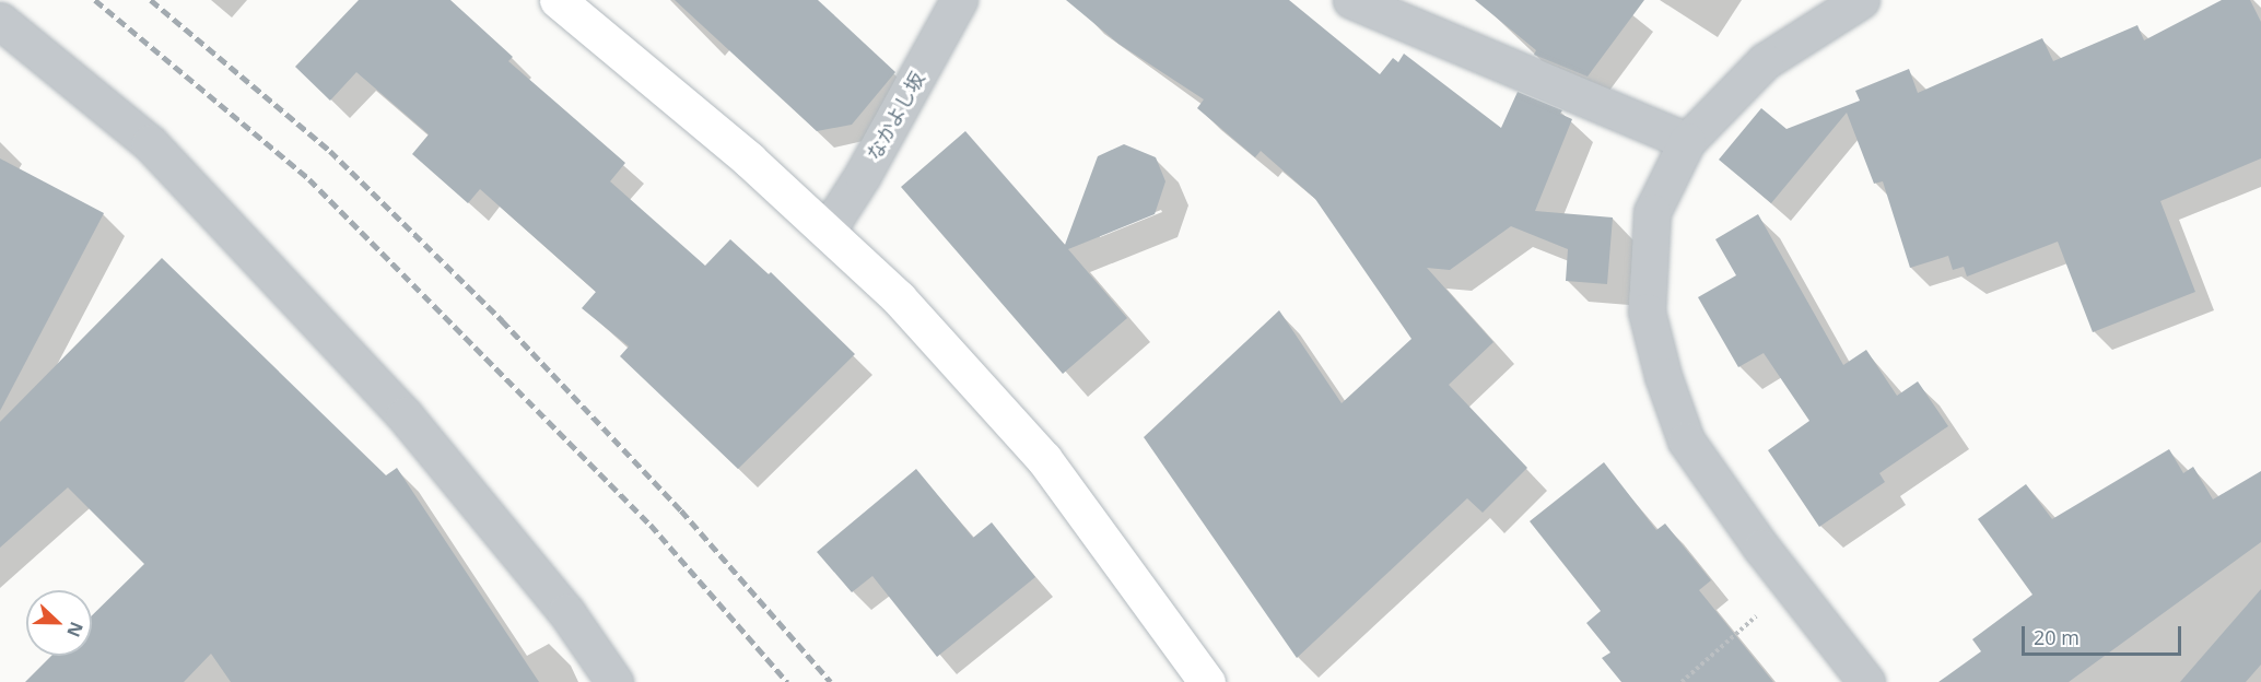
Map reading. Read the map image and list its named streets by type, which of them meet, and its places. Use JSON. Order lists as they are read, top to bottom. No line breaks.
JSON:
{"streets":{"street":["なかよし坂"]},"scale_bar":"20 m","north":"right"}
